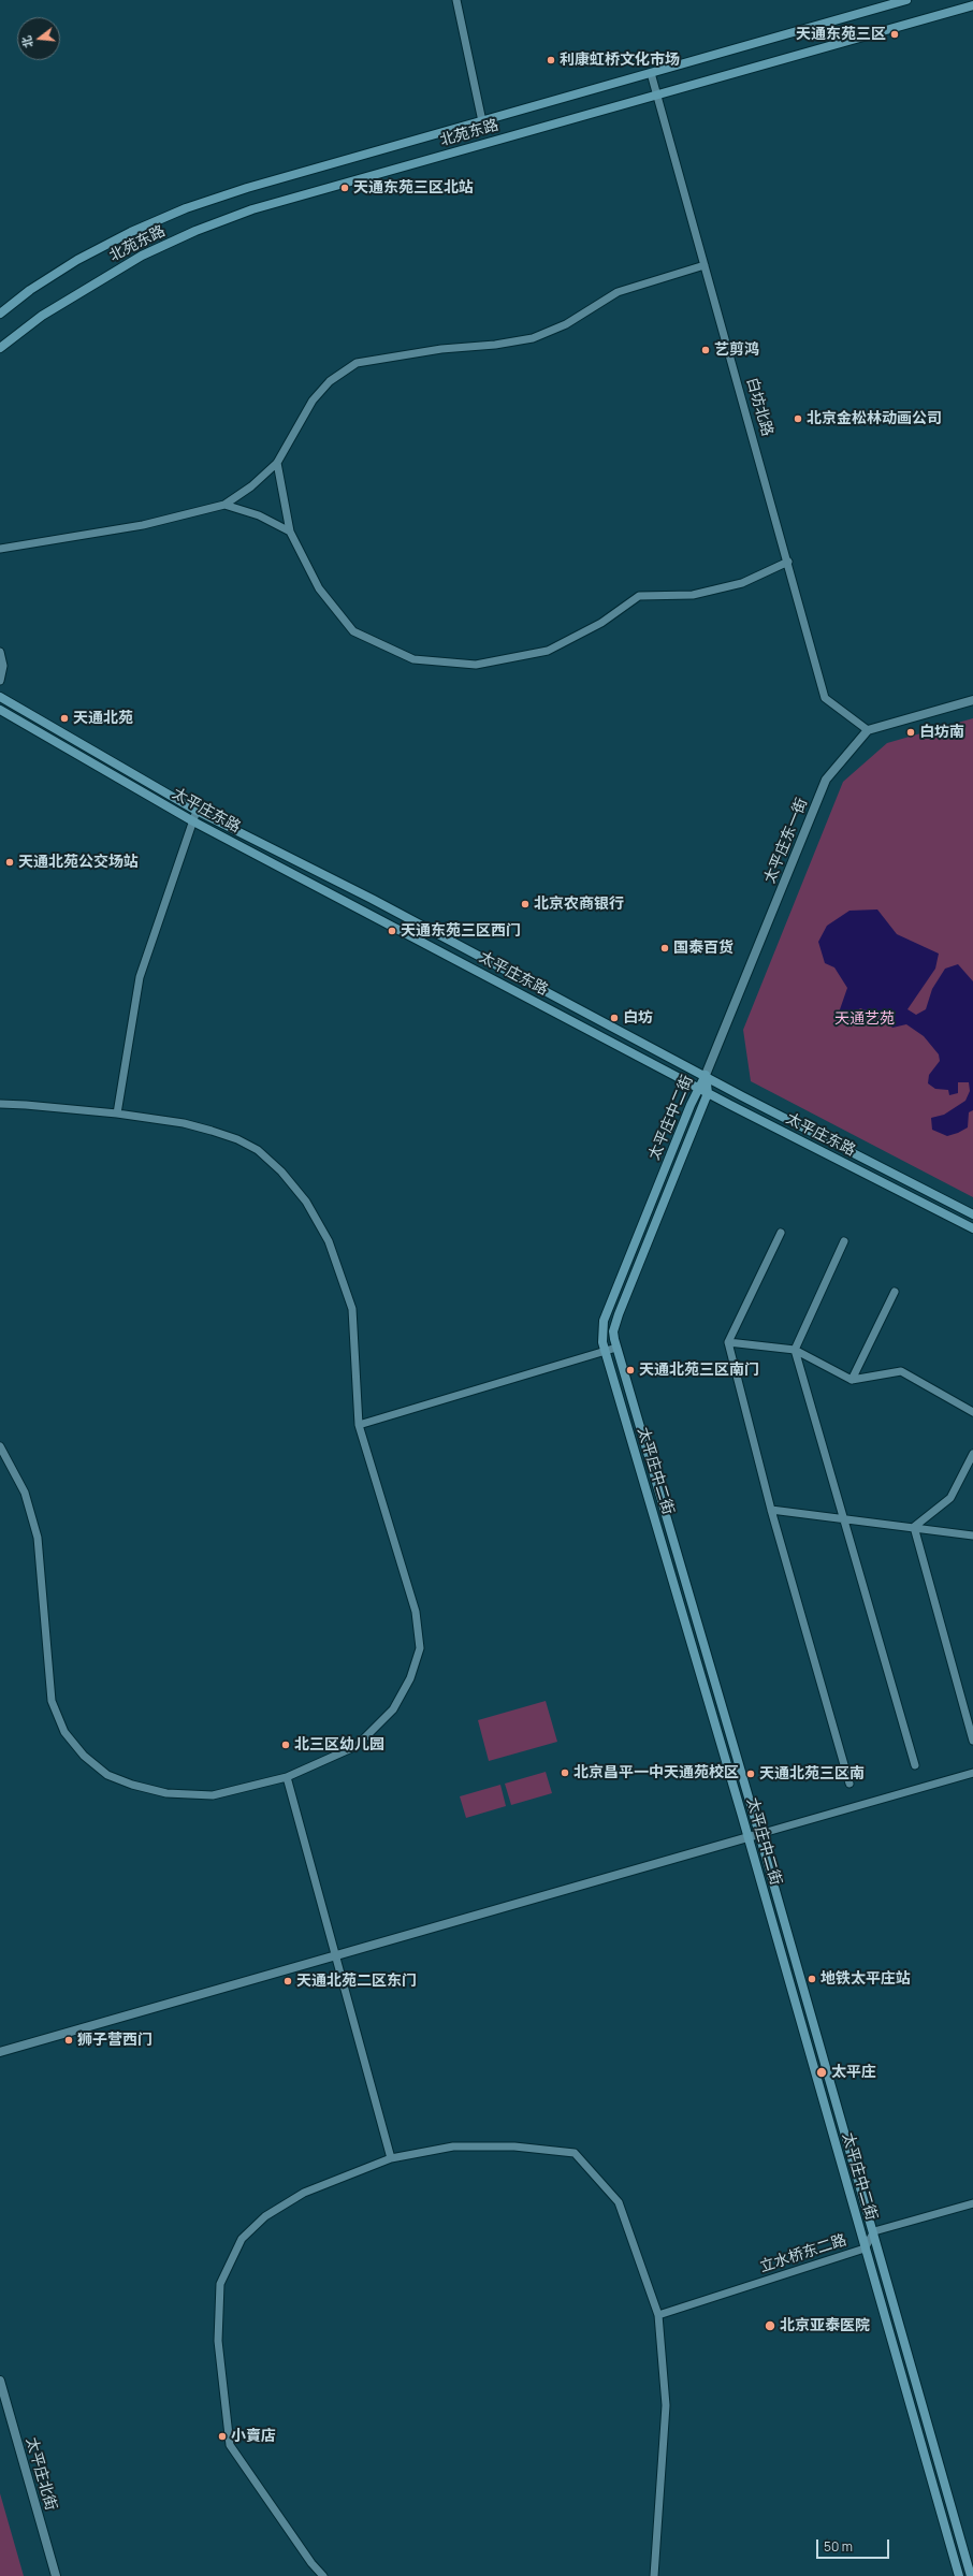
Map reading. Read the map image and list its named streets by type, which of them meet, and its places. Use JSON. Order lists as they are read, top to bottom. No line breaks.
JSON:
{"streets":{"main road":["北苑东路","太平庄东路","太平庄中二街"],"street":["白坊北路","太平庄东一街","立水桥东二路","太平庄北街"]},"crossings":[["北苑东路","白坊北路"],["白坊北路","太平庄东一街"],["太平庄东路","太平庄东一街"],["太平庄东路","太平庄中二街"],["太平庄东一街","太平庄中二街"],["太平庄中二街","立水桥东二路"]],"parks":["天通艺苑"],"places":["天通东苑三区","利康虹桥文化市场","天通东苑三区北站","艺剪鸿","北京金松林动画公司","天通北苑","白坊南","天通北苑公交场站","北京农商银行","天通东苑三区西门","国泰百货","白坊","天通北苑三区南门","北三区幼儿园","北京昌平一中天通苑校区","天通北苑三区南","地铁太平庄站","天通北苑二区东门","狮子营西门","太平庄","北京亚泰医院","小賣店"],"scale_bar":"50 m","north":"left"}
